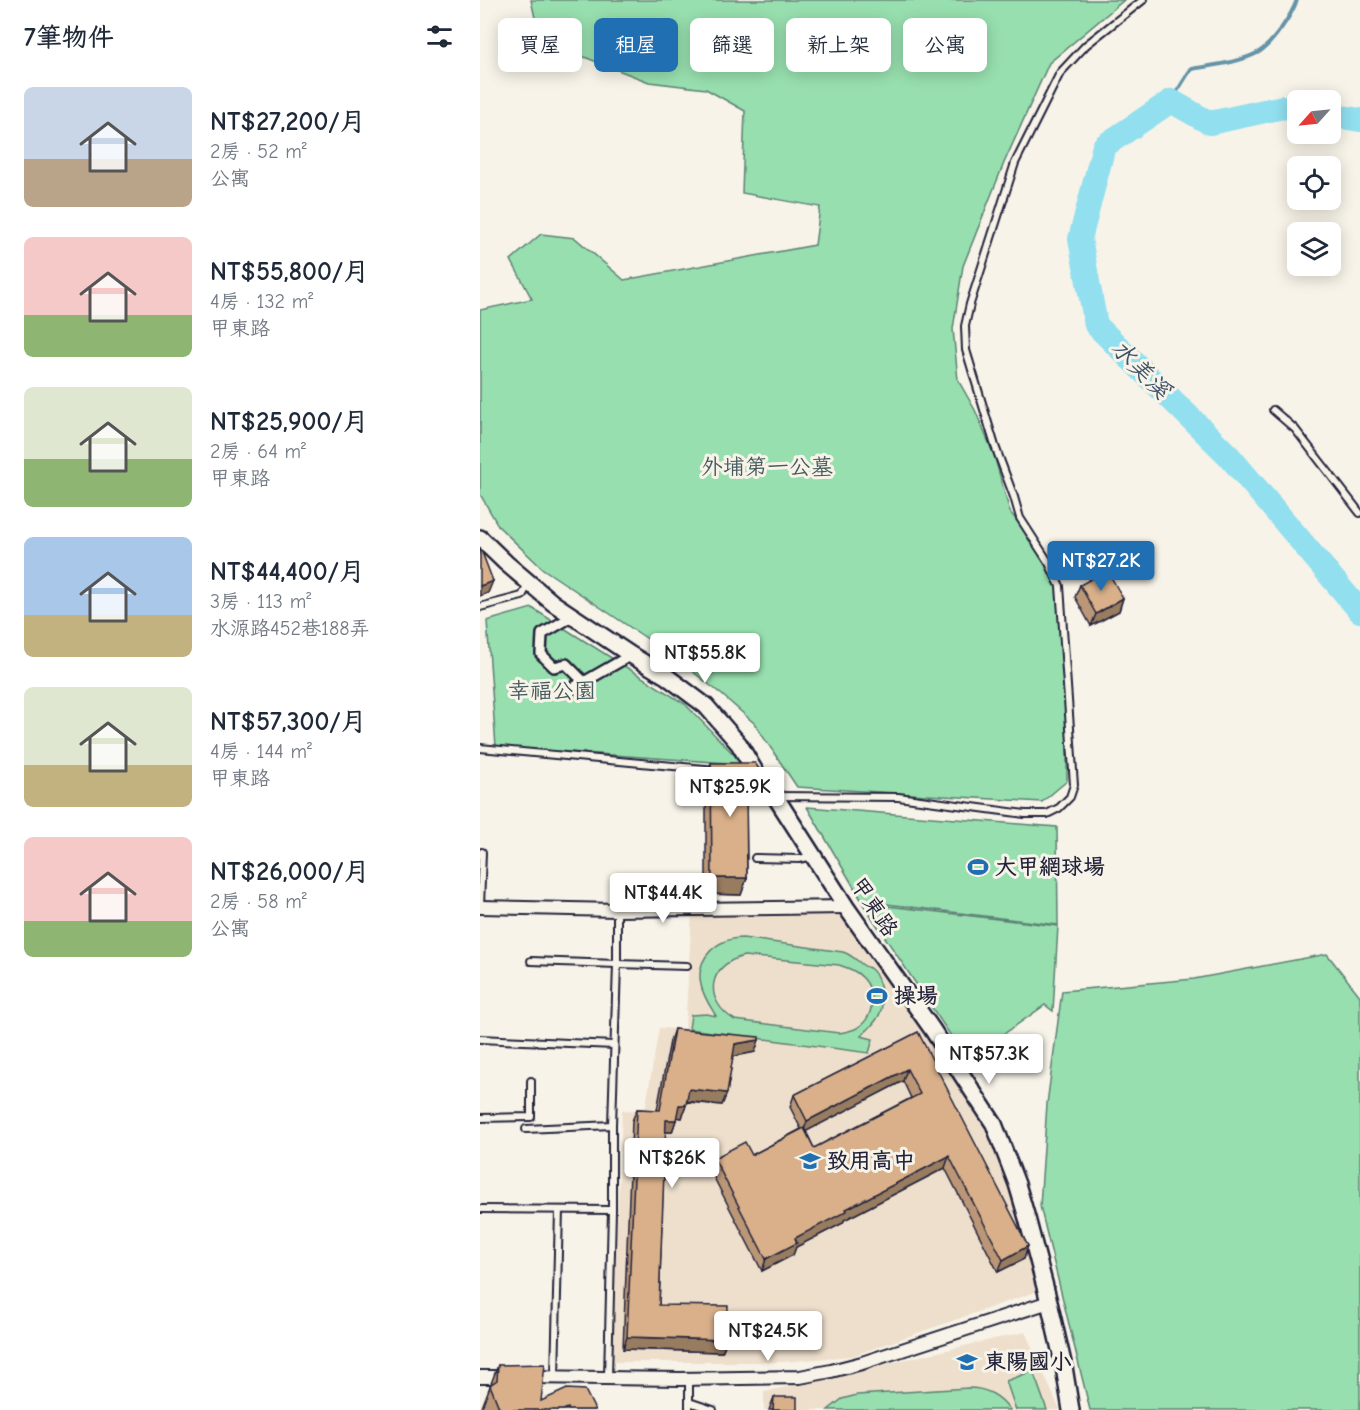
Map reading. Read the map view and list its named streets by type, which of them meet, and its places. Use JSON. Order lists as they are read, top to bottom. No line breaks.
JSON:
{"streets":{"street":["甲東路"]},"water":["水美溪"],"parks":["外埔第一公墓","幸福公園"],"places":{"sports":["大甲網球場","操場"],"school or university":["致用高中","東陽國小"]},"north":"bottom left","page":{"heading":"7筆物件","chip":["買屋","租屋","篩選","新上架","公寓"],"list":[{"name":"NT$27,200/月","note":"2房 · 52 m² · 公寓"},{"name":"NT$55,800/月","note":"4房 · 132 m² · 甲東路"},{"name":"NT$25,900/月","note":"2房 · 64 m² · 甲東路"},{"name":"NT$44,400/月","note":"3房 · 113 m² · 水源路452巷188弄"},{"name":"NT$57,300/月","note":"4房 · 144 m² · 甲東路"},{"name":"NT$26,000/月","note":"2房 · 58 m² · 公寓"}],"price":["NT$27.2K","NT$55.8K","NT$25.9K","NT$44.4K","NT$57.3K","NT$26K","NT$24.5K"]}}
